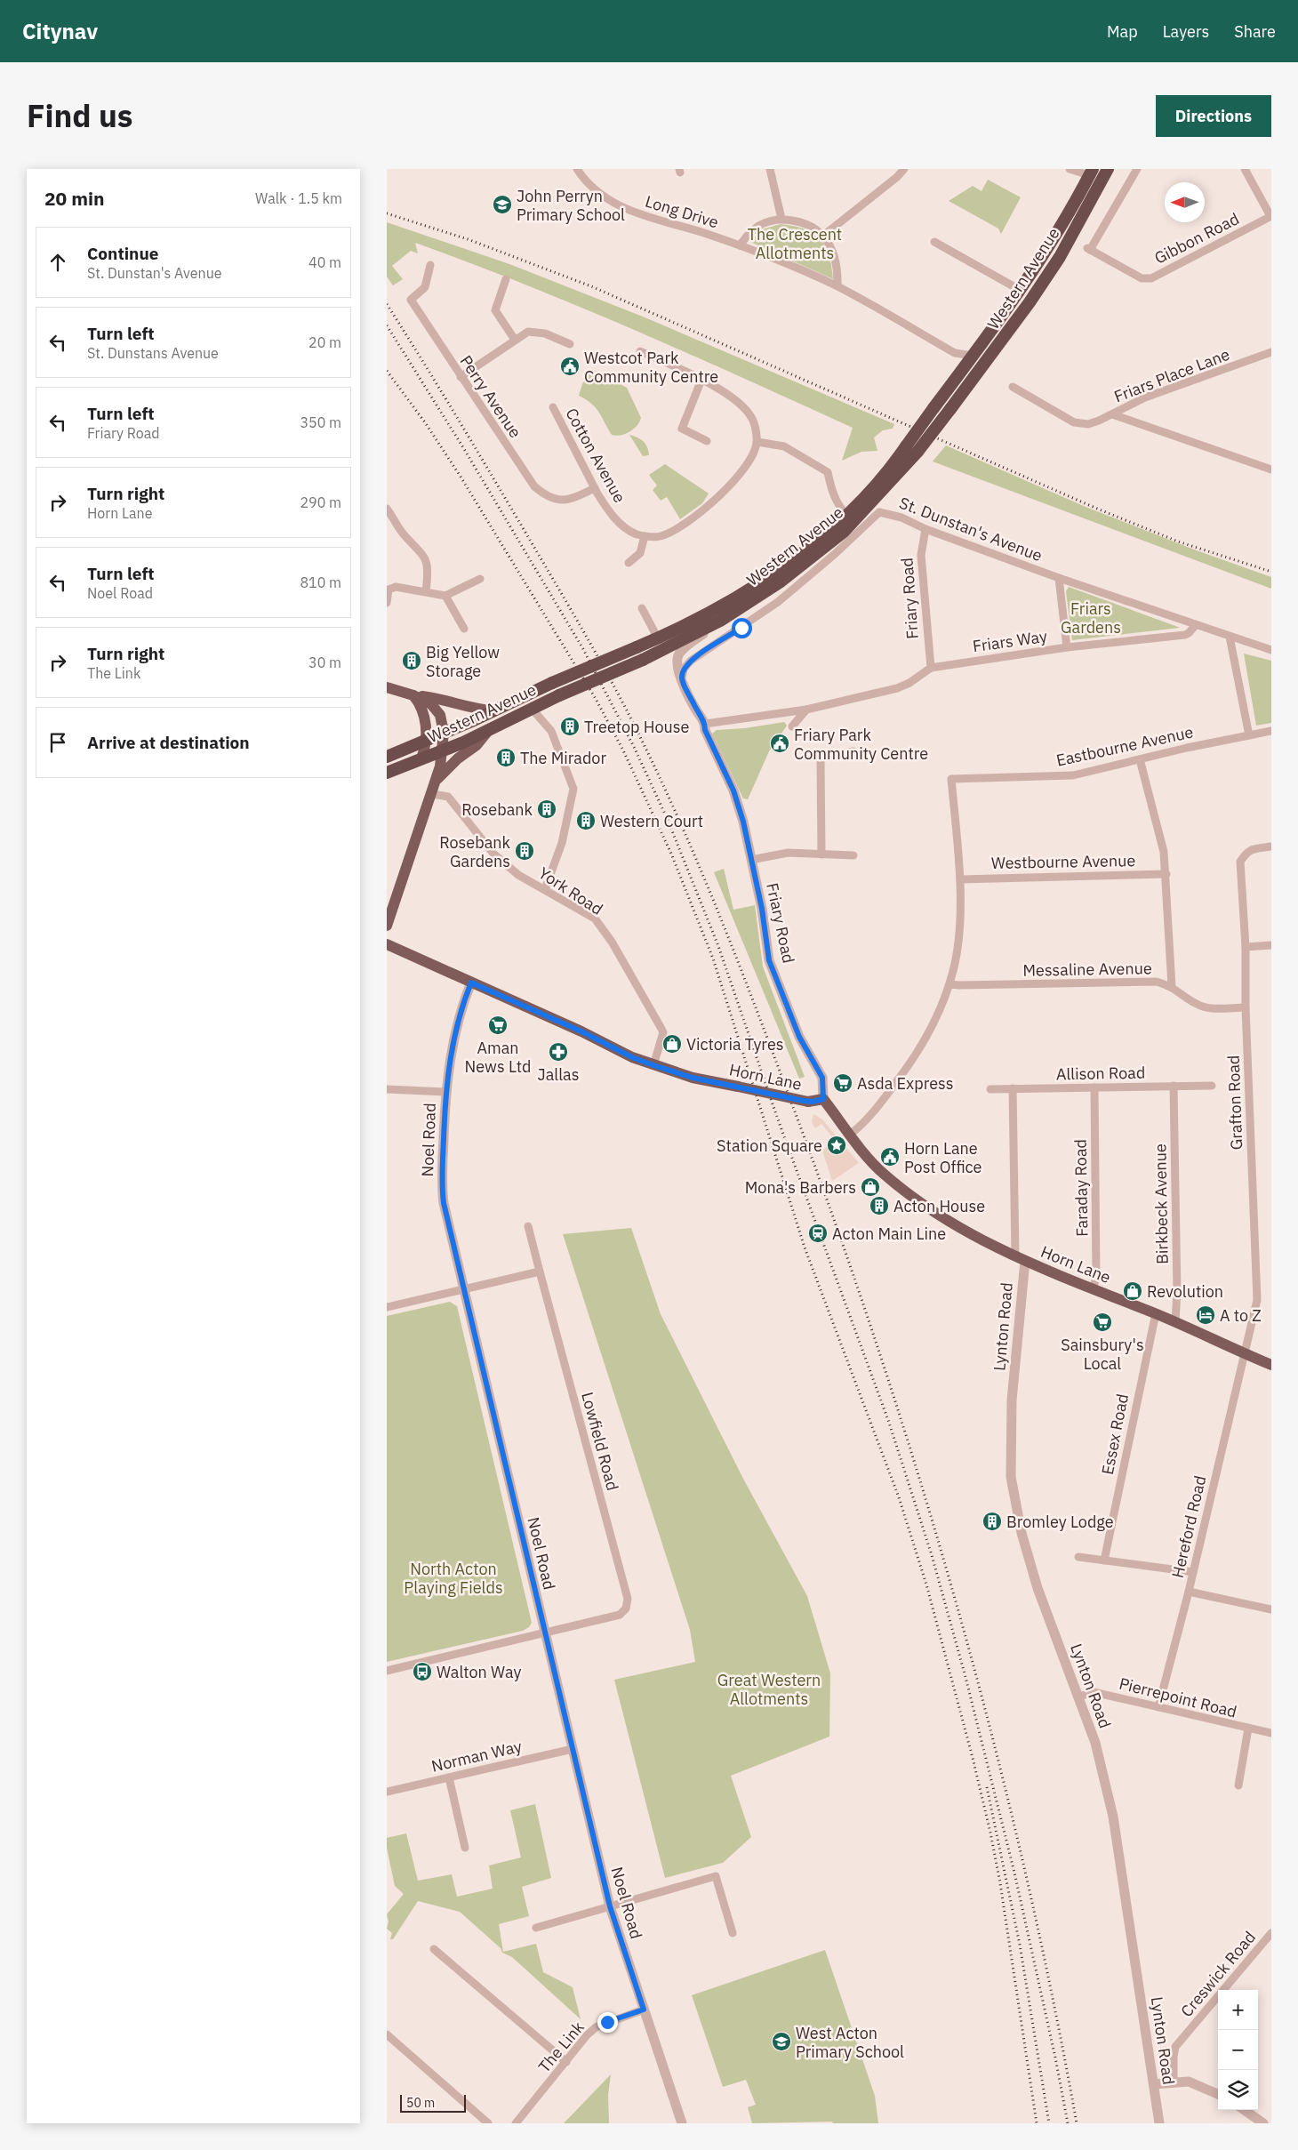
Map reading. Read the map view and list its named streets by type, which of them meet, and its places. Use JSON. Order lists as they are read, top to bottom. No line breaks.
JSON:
{"streets":{"highway":["Western Avenue"],"main road":["Horn Lane"],"street":["Long Drive","Gibbon Road","Friars Place Lane","Perry Avenue","Cotton Avenue","St. Dunstan's Avenue","Friary Road","Friars Way","Eastbourne Avenue","Westbourne Avenue","York Road","Messaline Avenue","Allison Road","Grafton Road","Noel Road","Faraday Road","Birkbeck Avenue","Lynton Road","Essex Road","Lowfield Road","Hereford Road","Pierrepoint Road","Norman Way","Creswick Road","The Link"]},"crossings":[["Long Drive","Western Avenue"],["Western Avenue","Friary Road"],["Perry Avenue","Cotton Avenue"],["St. Dunstan's Avenue","Friary Road"],["St. Dunstan's Avenue","Friars Way"],["Friary Road","Friars Way"],["Friary Road","Horn Lane"],["Eastbourne Avenue","Westbourne Avenue"],["York Road","Horn Lane"],["Messaline Avenue","Grafton Road"],["Allison Road","Faraday Road"],["Allison Road","Birkbeck Avenue"],["Horn Lane","Grafton Road"],["Horn Lane","Noel Road"],["Horn Lane","Faraday Road"],["Horn Lane","Birkbeck Avenue"],["Horn Lane","Lynton Road"],["Horn Lane","Essex Road"],["Horn Lane","Hereford Road"],["Grafton Road","Hereford Road"],["Noel Road","Lowfield Road"],["Noel Road","Norman Way"],["Noel Road","The Link"],["Lynton Road","Pierrepoint Road"],["Hereford Road","Pierrepoint Road"]],"parks":["The Crescent Allotments","Friars Gardens","North Acton Playing Fields","Great Western Allotments"],"places":{"school or university":["John Perryn Primary School","West Acton Primary School"],"public building":["Westcot Park Community Centre","Friary Park Community Centre","Horn Lane Post Office"],"building":["Big Yellow Storage","Treetop House","The Mirador","Rosebank","Western Court","Rosebank Gardens","Acton House","Bromley Lodge"],"supermarket":["Aman News Ltd","Asda Express","Sainsbury's Local"],"shop":["Victoria Tyres","Mona's Barbers","Revolution"],"pharmacy":["Jallas"],"place":["Station Square"],"station":["Acton Main Line"],"hotel":["A to Z"],"bus stop":["Walton Way"]},"scale_bar":"50 m","north":"left","page":{"header":"Citynav","nav":["Map","Layers","Share"],"title":"Find us","buttons":"Directions","heading":["20 min","Walk · 1.5 km"],"list":[["Continue","St. Dunstan's Avenue","40 m"],["Turn left","St. Dunstans Avenue","20 m"],["Turn left","Friary Road","350 m"],["Turn right","Horn Lane","290 m"],["Turn left","Noel Road","810 m"],["Turn right","The Link","30 m"],"Arrive at destination"],"map_buttons":["+","−"],"scale":"50 m"}}
